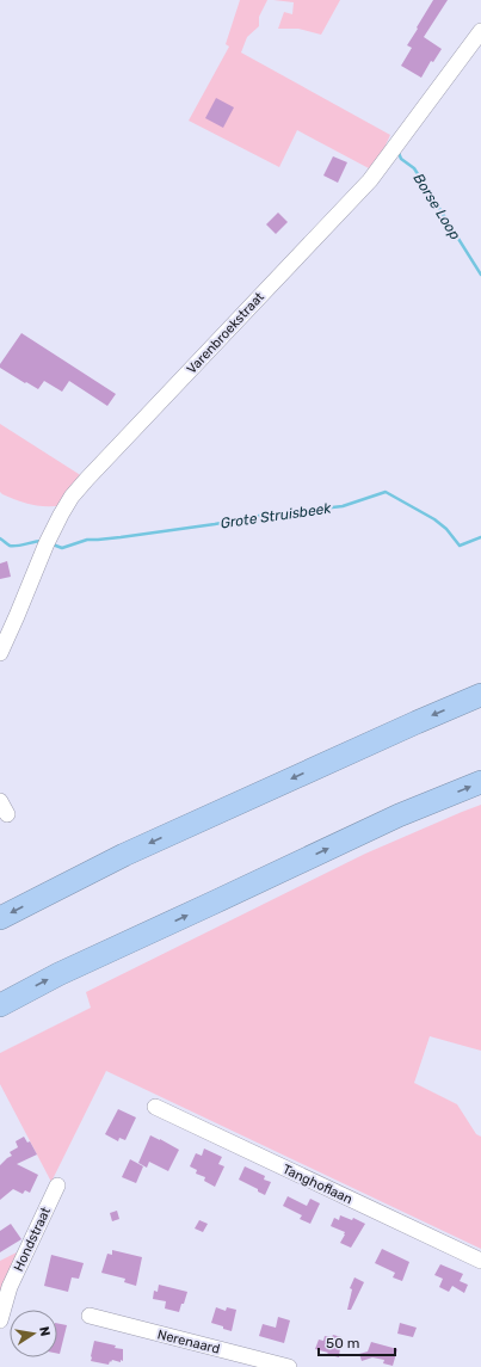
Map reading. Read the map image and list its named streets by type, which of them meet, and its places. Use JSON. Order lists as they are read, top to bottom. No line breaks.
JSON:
{"streets":{"street":["Varenbroekstraat","Tanghoflaan","Hondstraat","Nerenaard"]},"water":["Borse Loop","Grote Struisbeek"],"scale_bar":"50 m","north":"right"}
